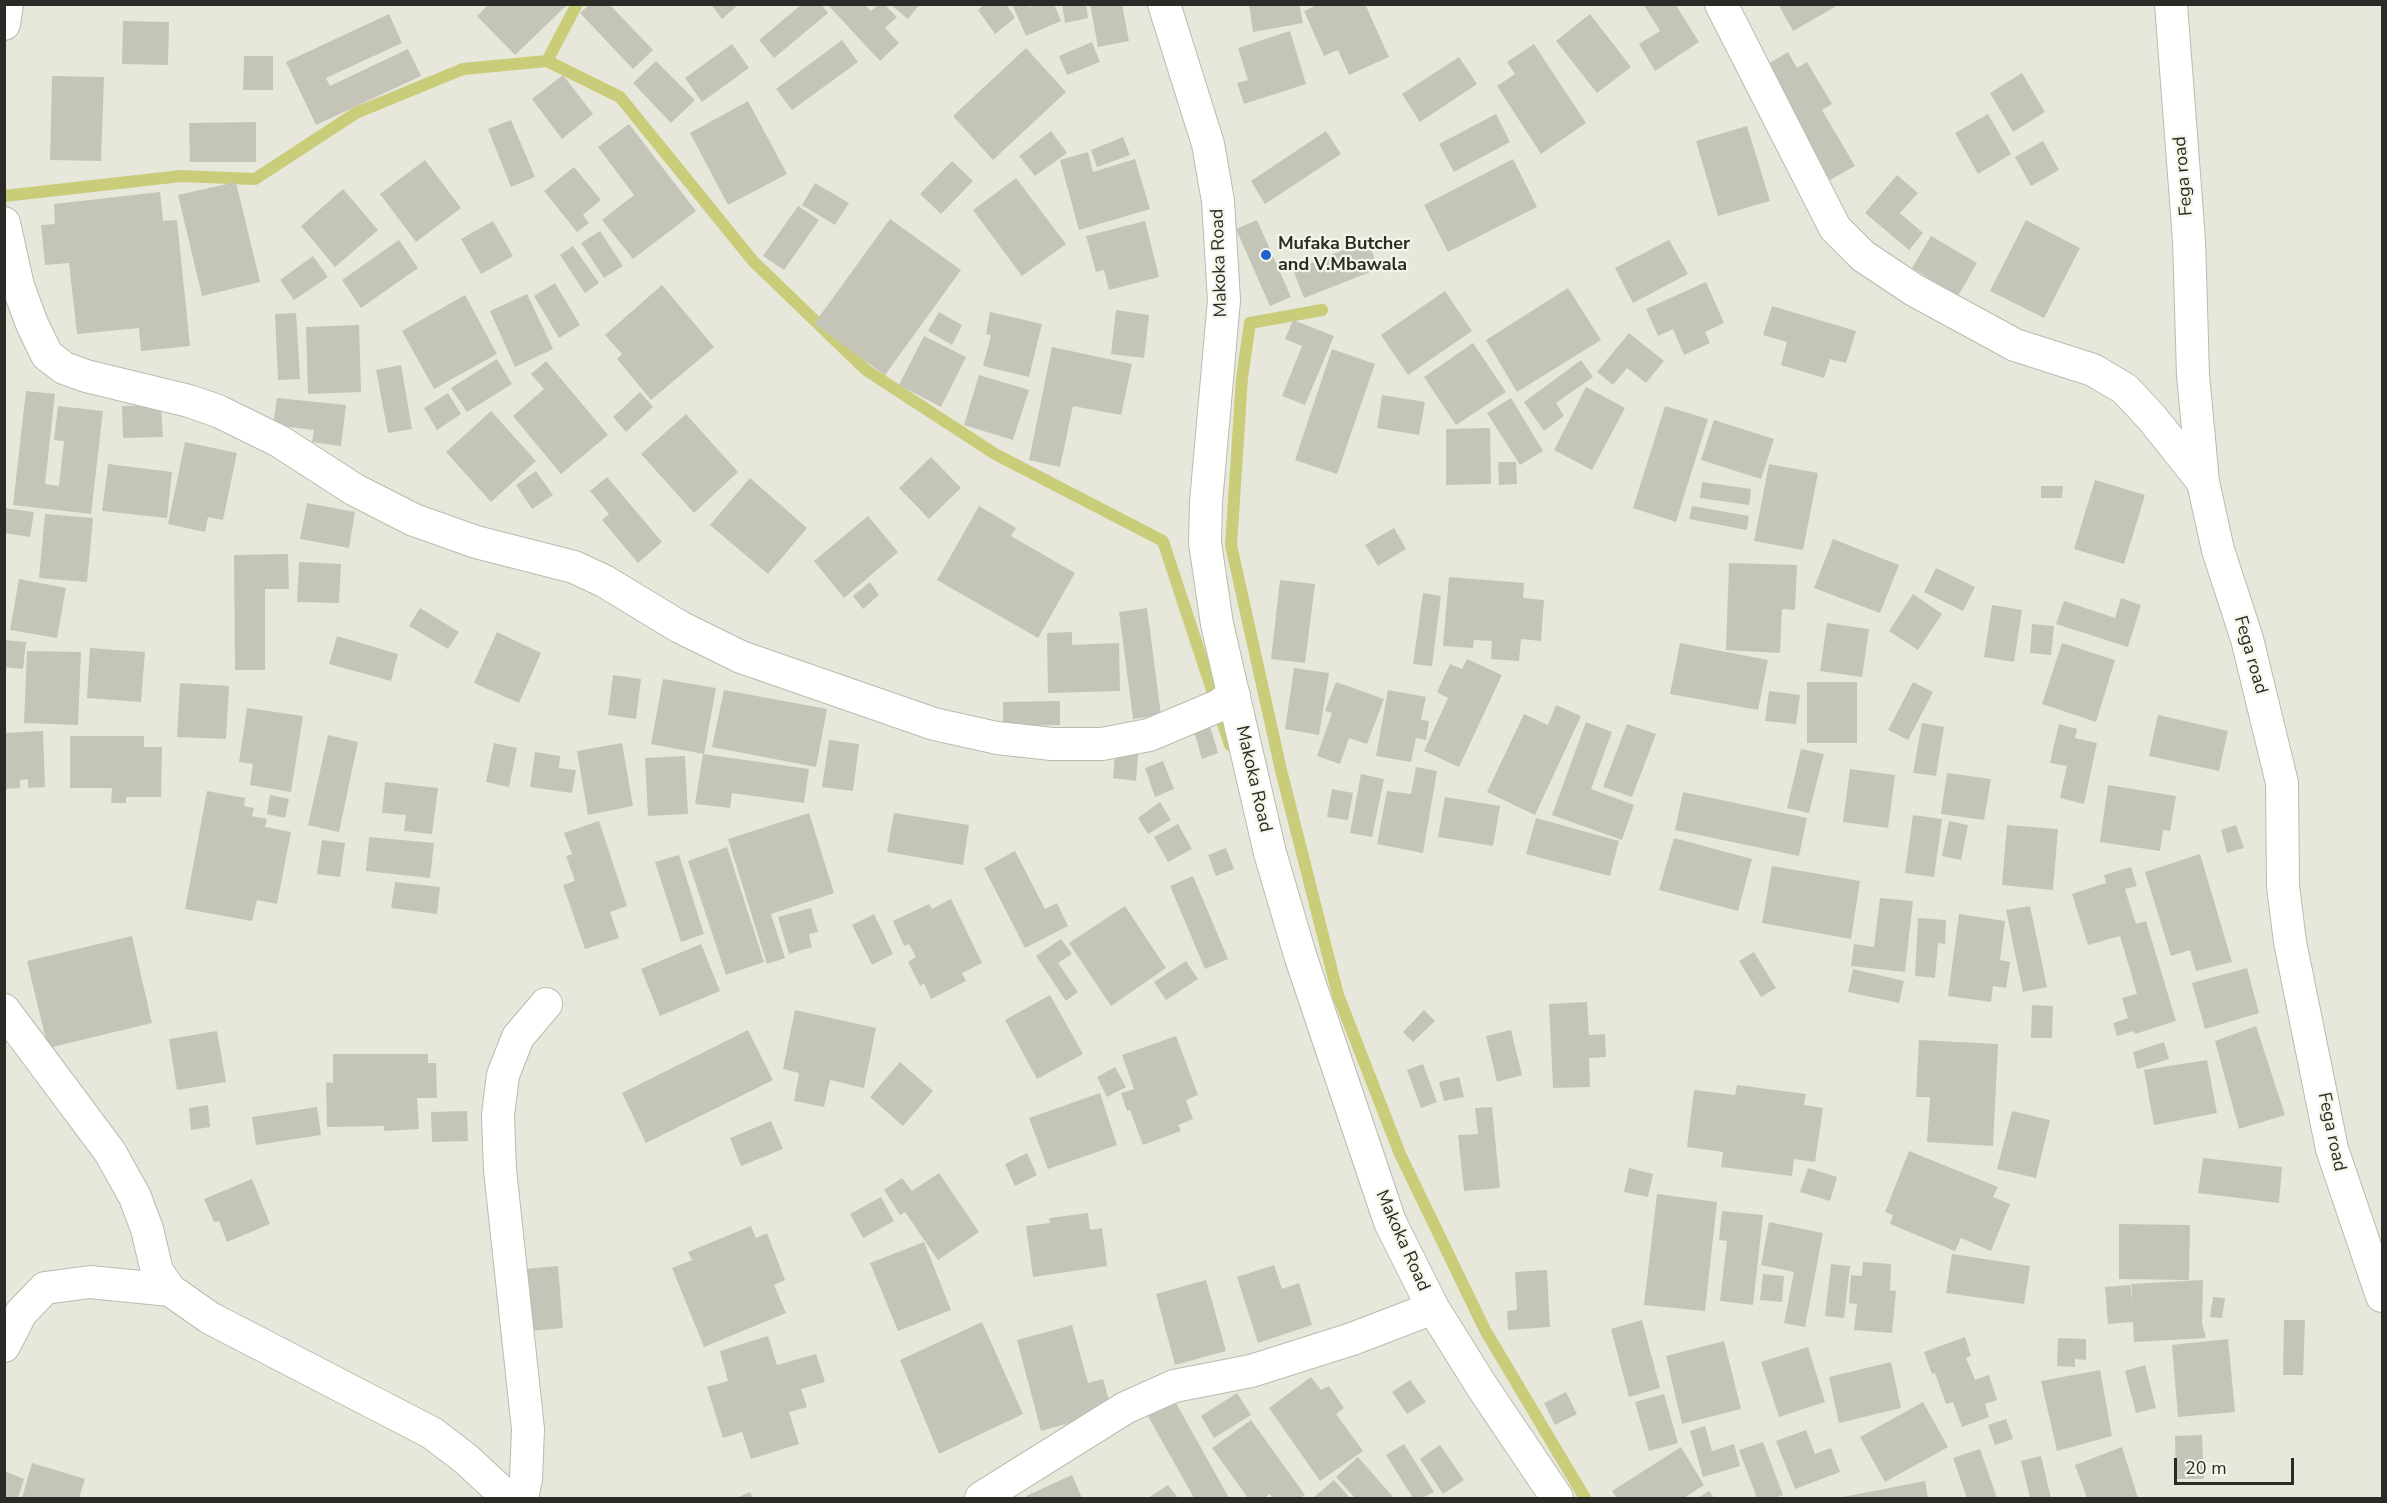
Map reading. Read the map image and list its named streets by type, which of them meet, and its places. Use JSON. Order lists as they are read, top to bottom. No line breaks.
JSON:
{"streets":{"street":["Fega road","Makoka Road"]},"places":["Mufaka Butcher and V.Mbawala"],"scale_bar":"20 m"}
